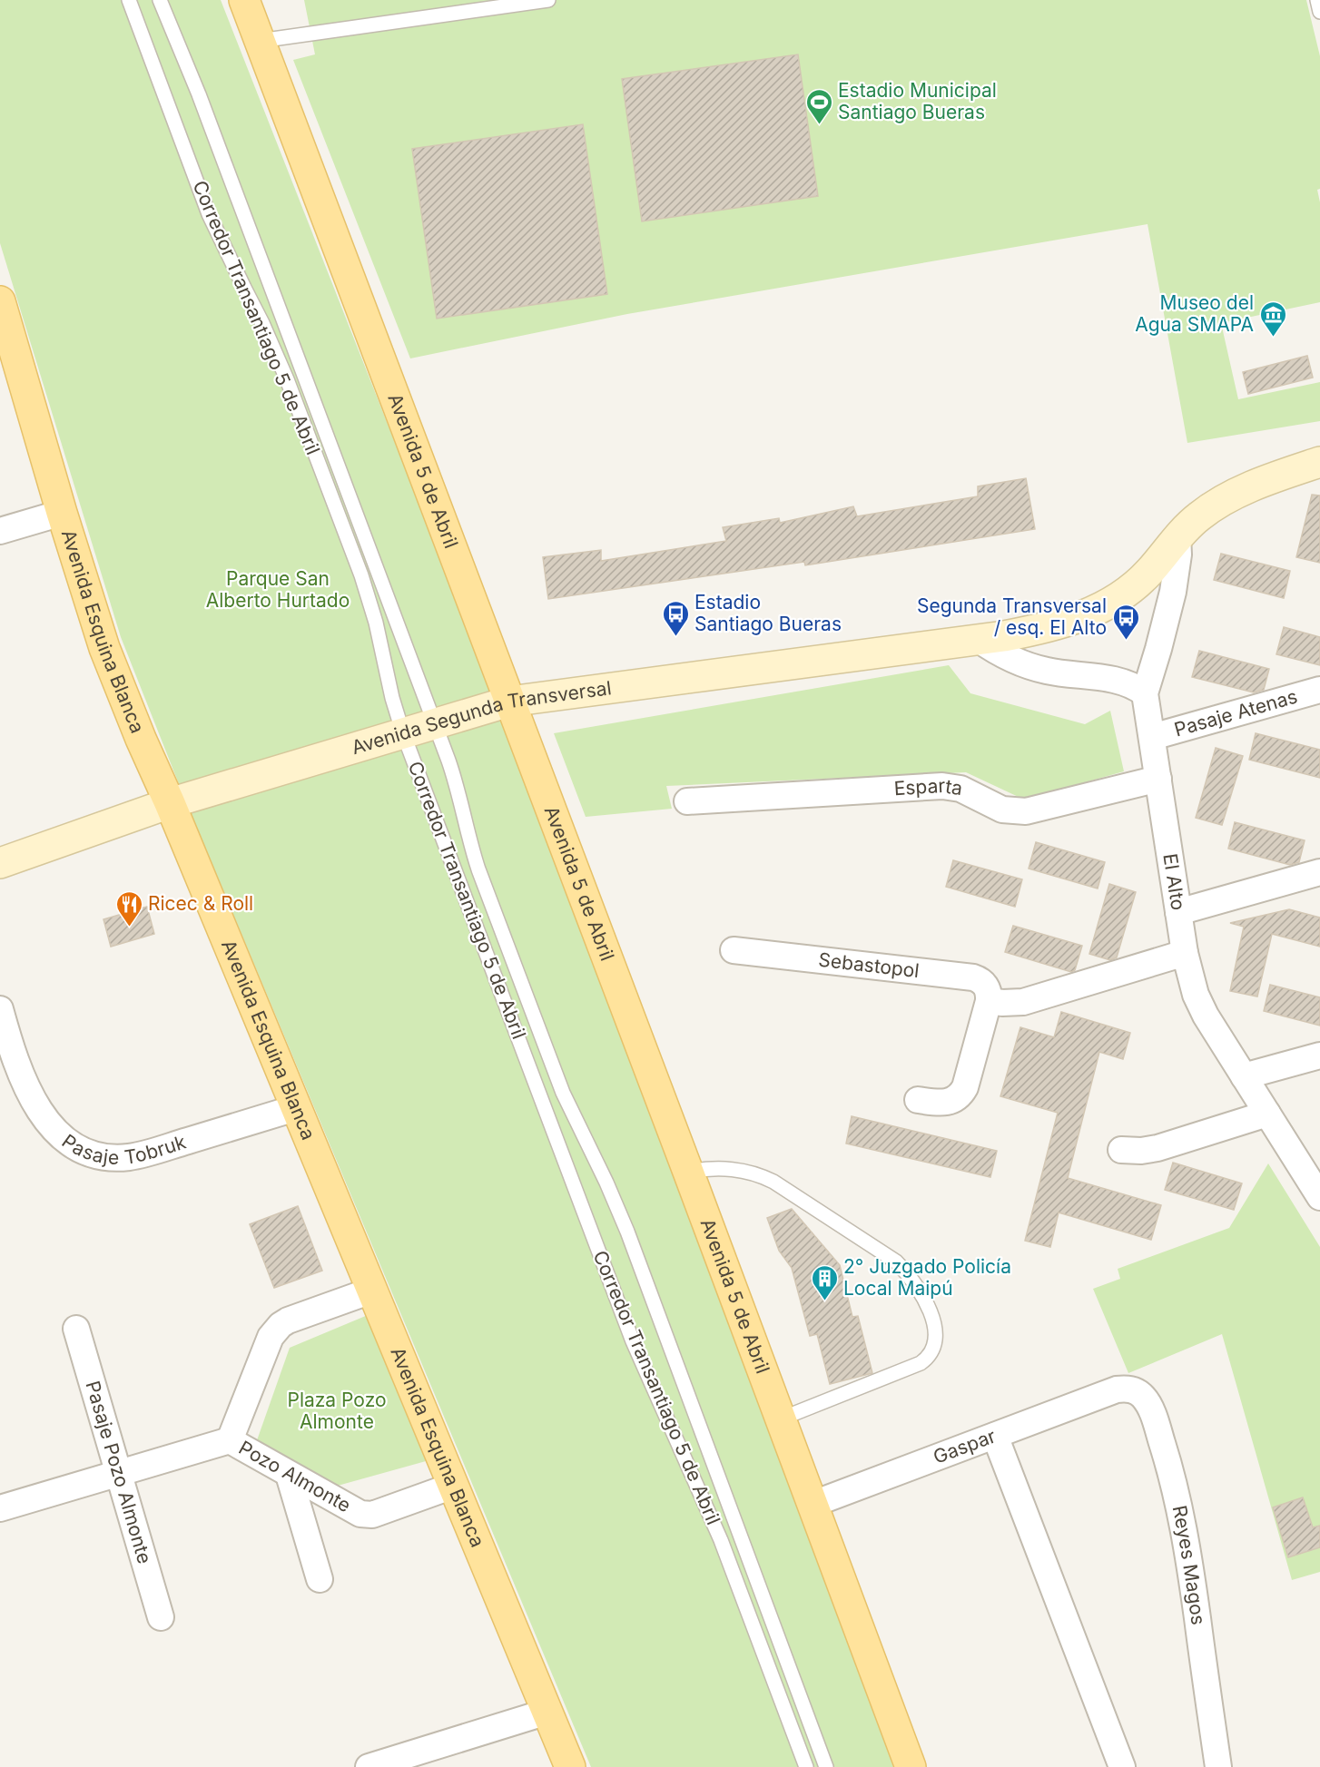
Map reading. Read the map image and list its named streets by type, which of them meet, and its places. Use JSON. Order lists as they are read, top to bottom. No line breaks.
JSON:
{"streets":{"main road":["Avenida 5 de Abril","Avenida Esquina Blanca","Avenida Segunda Transversal"],"street":["Pasaje Atenas","Esparta","El Alto","Sebastopol","Pasaje Tobruk","Gaspar","Pasaje Pozo Almonte","Pozo Almonte","Reyes Magos"],"lane":["Corredor Transantiago 5 de Abril"]},"crossings":[["Corredor Transantiago 5 de Abril","Avenida Segunda Transversal"],["Avenida 5 de Abril","Avenida Segunda Transversal"],["Avenida 5 de Abril","Gaspar"],["Avenida Esquina Blanca","Avenida Segunda Transversal"],["Avenida Esquina Blanca","Pasaje Tobruk"],["Avenida Esquina Blanca","Pozo Almonte"],["Pasaje Atenas","El Alto"],["Avenida Segunda Transversal","El Alto"],["Esparta","El Alto"],["Gaspar","Reyes Magos"],["Pasaje Pozo Almonte","Pozo Almonte"]],"parks":["Parque San Alberto Hurtado","Plaza Pozo Almonte"],"places":{"sports":["Estadio Municipal Santiago Bueras"],"museum":["Museo del Agua SMAPA"],"bus stop":["Estadio Santiago Bueras","Segunda Transversal / esq. El Alto"],"restaurant":["Ricec & Roll"],"building":["2° Juzgado Policía Local Maipú"]}}
